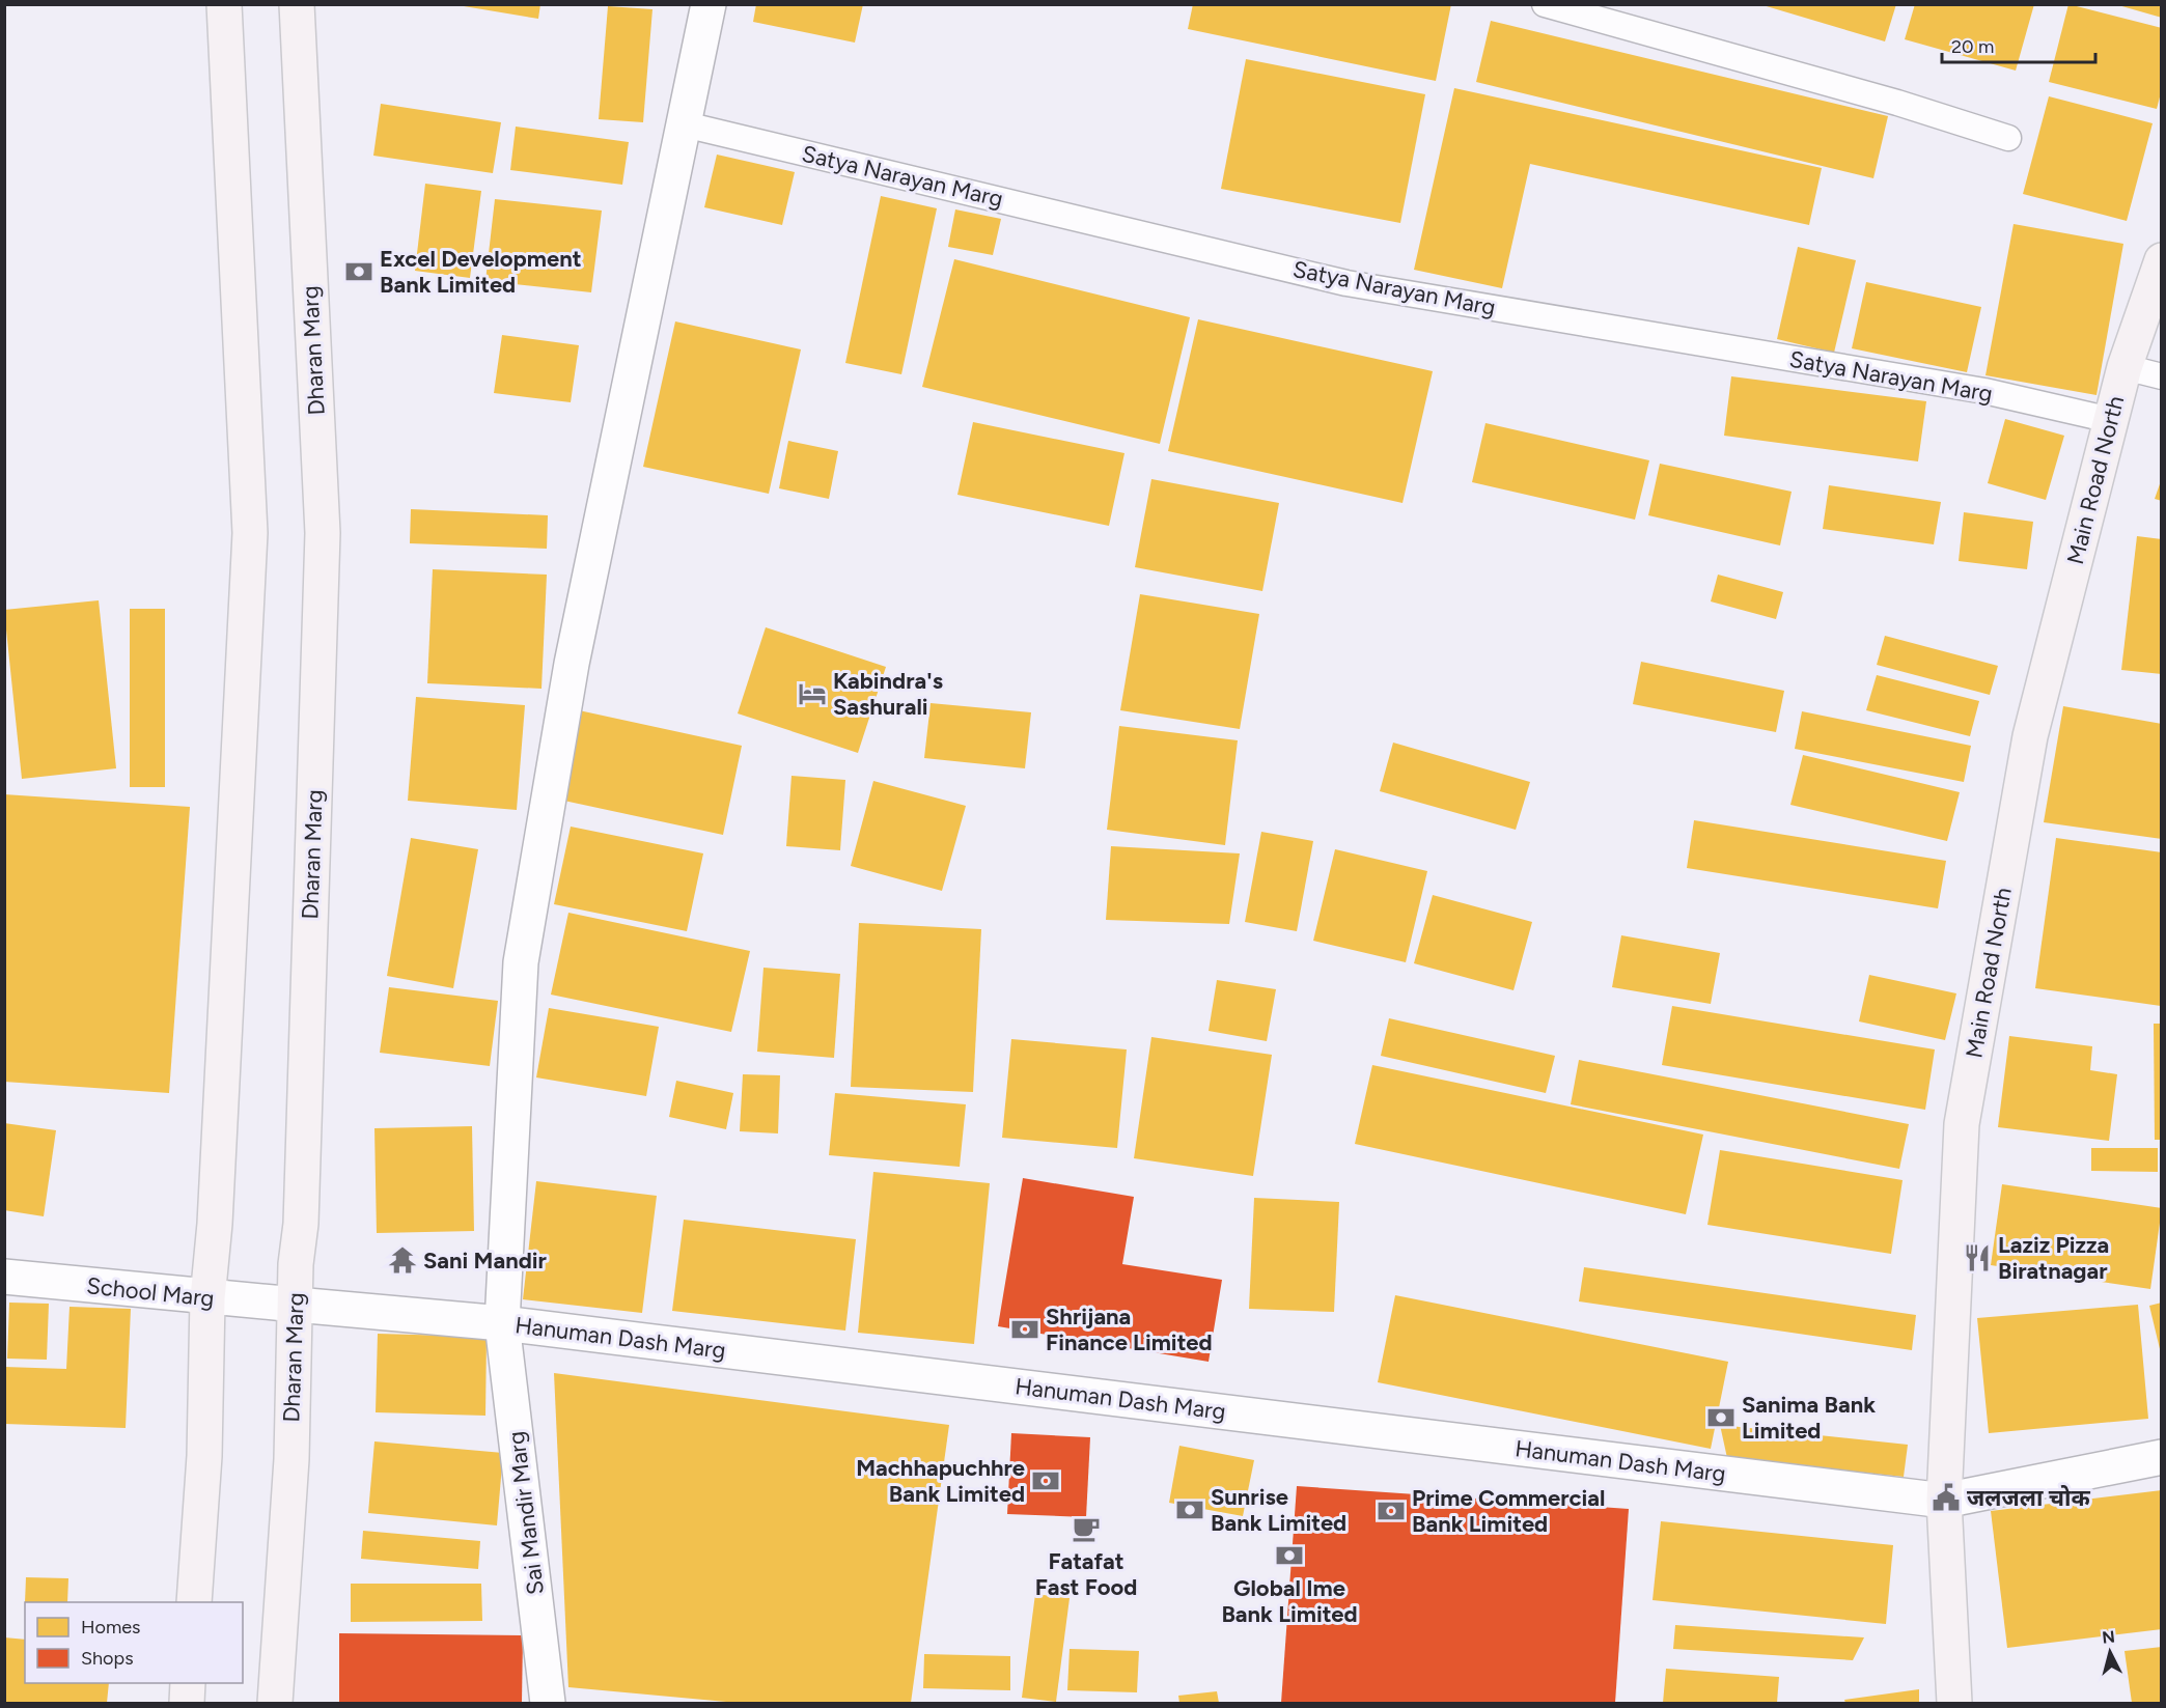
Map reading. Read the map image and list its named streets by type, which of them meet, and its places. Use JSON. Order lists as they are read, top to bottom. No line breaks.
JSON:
{"streets":{"main road":["Dharan Marg","Main Road North"],"street":["School Marg","Hanuman Dash Marg","Sai Mandir Marg"],"lane":["Satya Narayan Marg"]},"crossings":[["Satya Narayan Marg","Main Road North"],["Satya Narayan Marg","Sai Mandir Marg"],["Dharan Marg","School Marg"],["Dharan Marg","Hanuman Dash Marg"],["Main Road North","Hanuman Dash Marg"],["School Marg","Hanuman Dash Marg"],["Hanuman Dash Marg","Sai Mandir Marg"]],"places":{"bank":["Excel Development Bank Limited","Shrijana Finance Limited","Sanima Bank Limited","Machhapuchhre Bank Limited","Sunrise Bank Limited","Prime Commercial Bank Limited","Global Ime Bank Limited"],"hotel":["Kabindra's Sashurali"],"restaurant":["Laziz Pizza Biratnagar"],"temple":["Sani Mandir"],"public building":["जलजला चोक"],"cafe":["Fatafat Fast Food"]},"legend":["Homes","Shops"],"scale_bar":"20 m","north":"top"}
